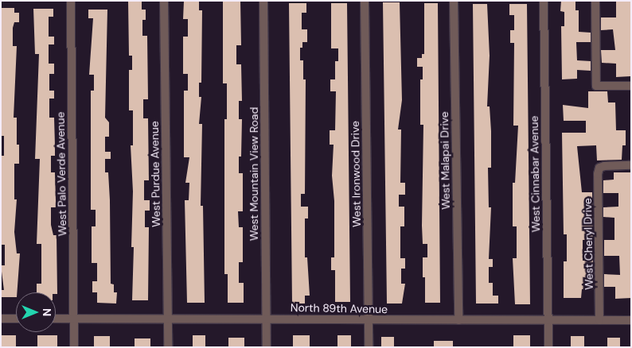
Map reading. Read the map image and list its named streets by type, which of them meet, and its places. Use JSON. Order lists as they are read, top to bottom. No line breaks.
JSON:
{"streets":{"street":["West Malapai Drive","West Palo Verde Avenue","West Purdue Avenue","West Mountain View Road","West Ironwood Drive","West Cinnabar Avenue","West Cheryl Drive","North 89th Avenue"]},"crossings":[["West Malapai Drive","North 89th Avenue"],["West Palo Verde Avenue","North 89th Avenue"],["West Purdue Avenue","North 89th Avenue"],["West Mountain View Road","North 89th Avenue"],["West Ironwood Drive","North 89th Avenue"],["West Cinnabar Avenue","North 89th Avenue"],["West Cheryl Drive","North 89th Avenue"]],"north":"right"}
